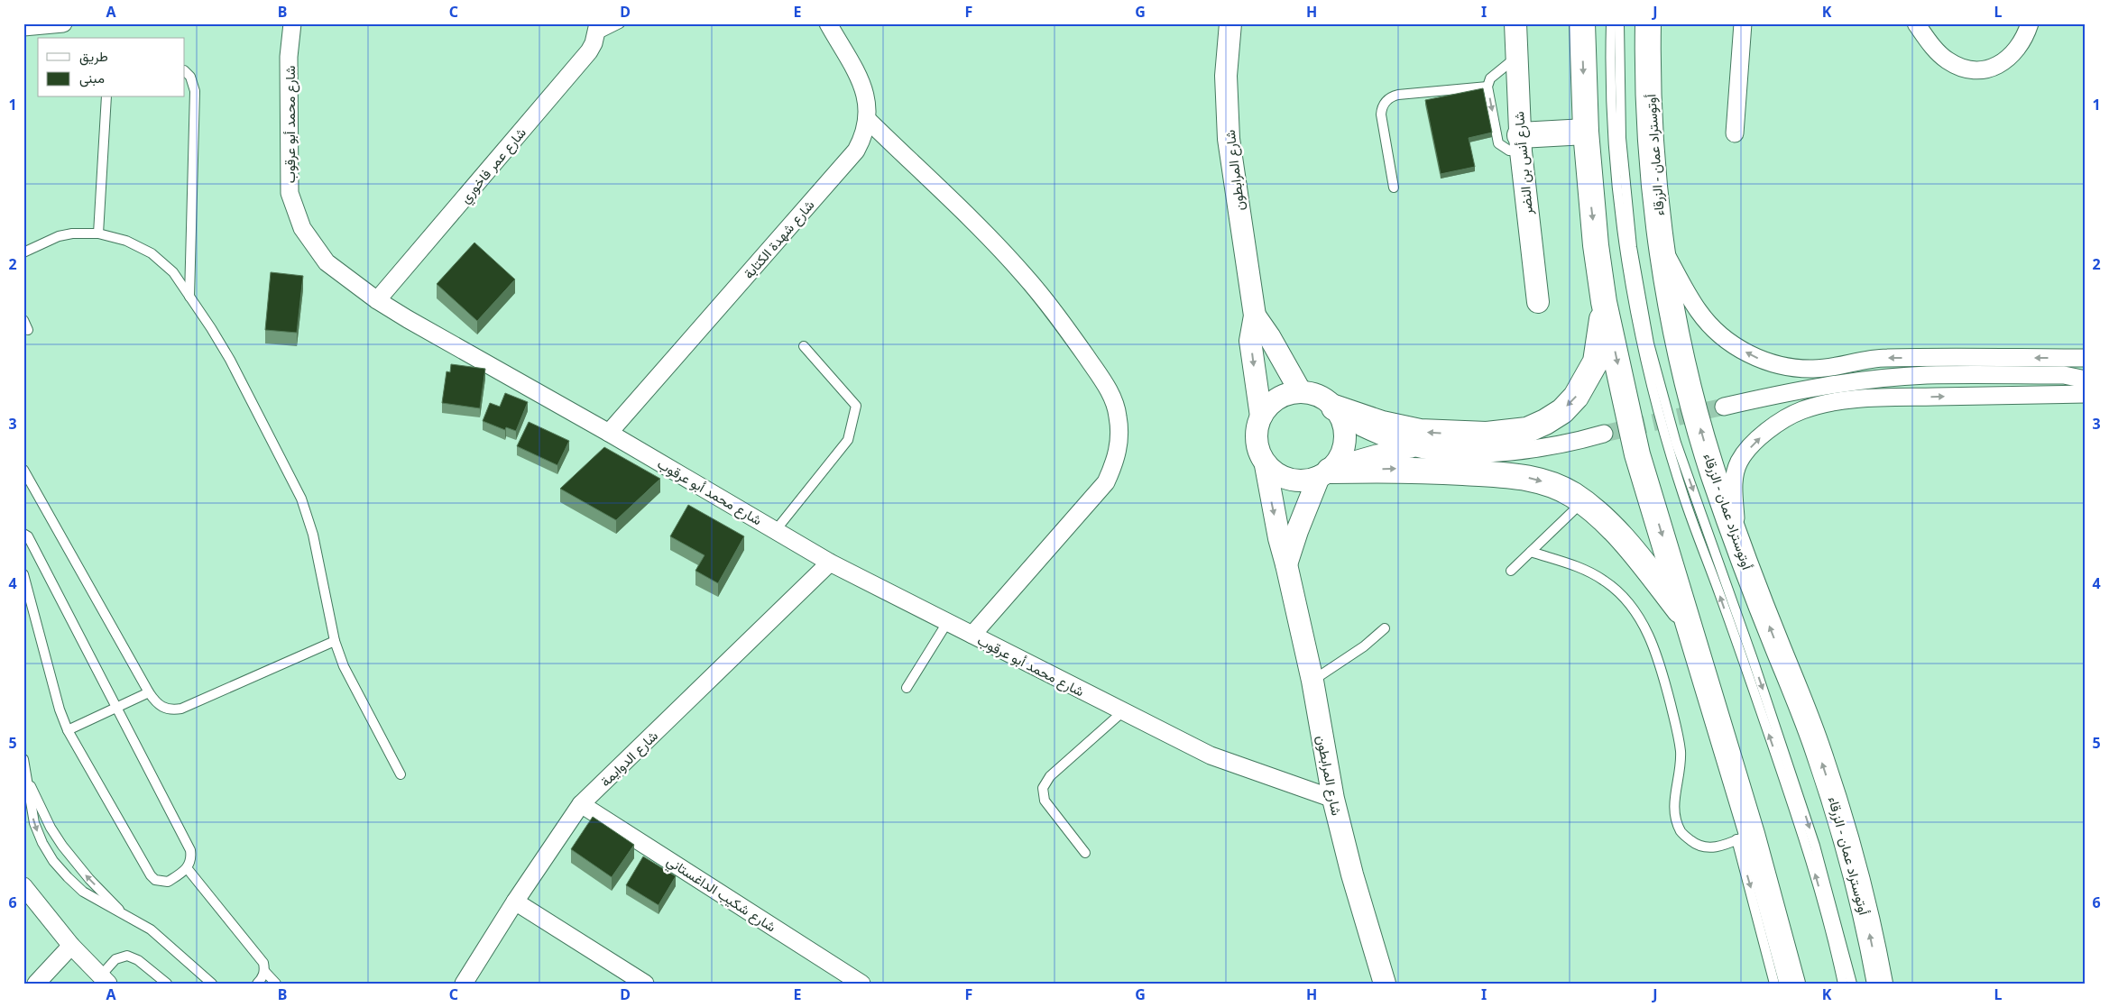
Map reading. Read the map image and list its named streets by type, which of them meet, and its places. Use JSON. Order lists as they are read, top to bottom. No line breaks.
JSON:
{"streets":{"highway":["أوتوستراد عمان - الزرقاء"],"street":["شارع محمد أبو عرقوب","شارع أنس بن النضر","شارع عمر فاخوري","شارع المرابطون","شارع شهدة الكتابة","شارع الدوايمة","شارع شكيب الداغستاني"]},"crossings":[["شارع محمد أبو عرقوب","شارع عمر فاخوري"],["شارع محمد أبو عرقوب","شارع المرابطون"],["شارع محمد أبو عرقوب","شارع شهدة الكتابة"],["شارع محمد أبو عرقوب","شارع الدوايمة"],["شارع الدوايمة","شارع شكيب الداغستاني"]],"legend":["طريق","مبنى"],"grid":{"columns":["A","B","C","D","E","F","G","H","I","J","K","L"],"rows":["1","2","3","4","5","6"]}}
